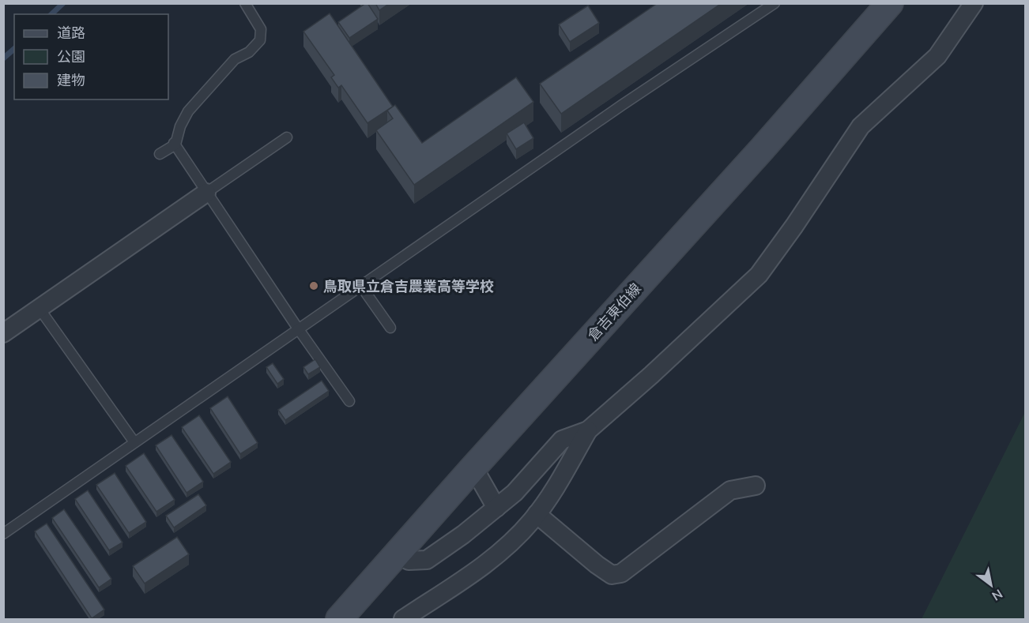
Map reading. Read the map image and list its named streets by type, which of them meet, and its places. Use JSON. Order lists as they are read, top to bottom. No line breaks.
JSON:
{"streets":{"main road":["倉吉東伯線"]},"places":["鳥取県立倉吉農業高等学校"],"legend":["道路","公園","建物"],"north":"bottom right"}
